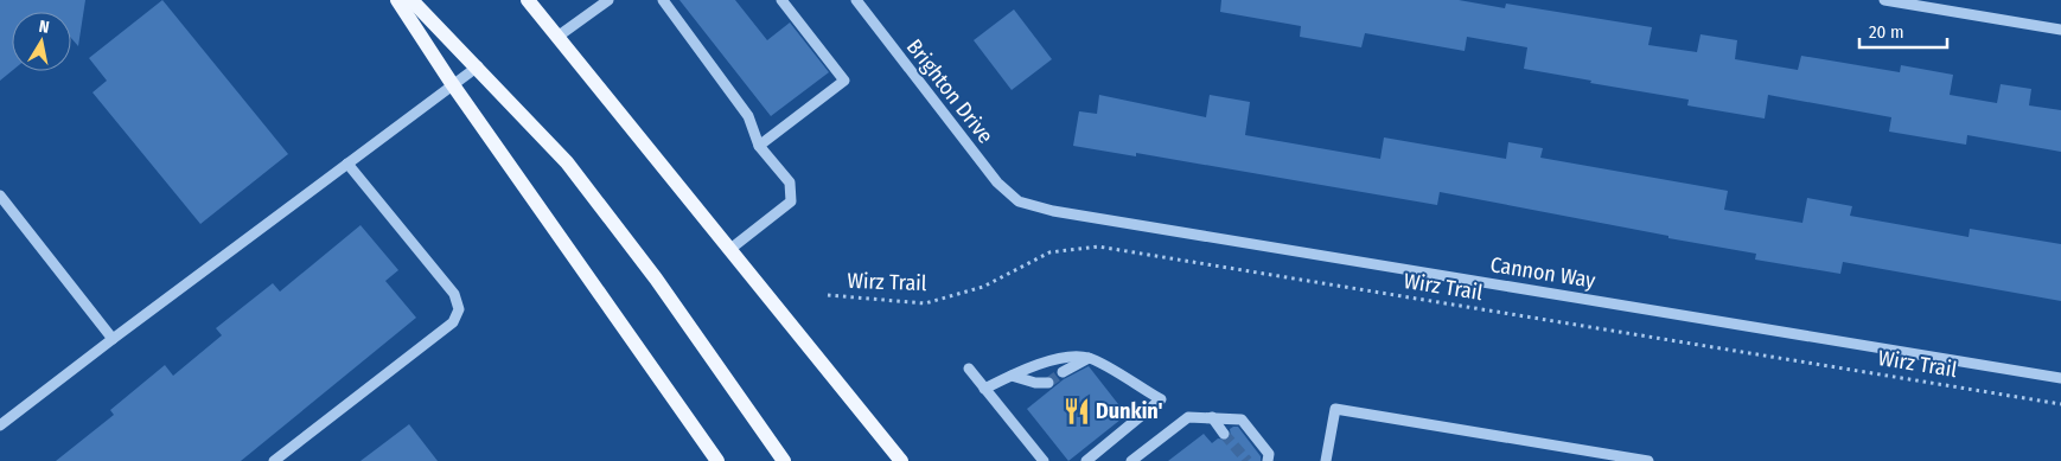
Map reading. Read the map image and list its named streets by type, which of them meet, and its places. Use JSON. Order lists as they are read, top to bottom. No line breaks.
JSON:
{"streets":{"street":["Brighton Drive","Cannon Way"],"path":["Wirz Trail"]},"crossings":[["Brighton Drive","Cannon Way"]],"places":{"restaurant":["Dunkin'"]},"scale_bar":"20 m","north":"top"}
